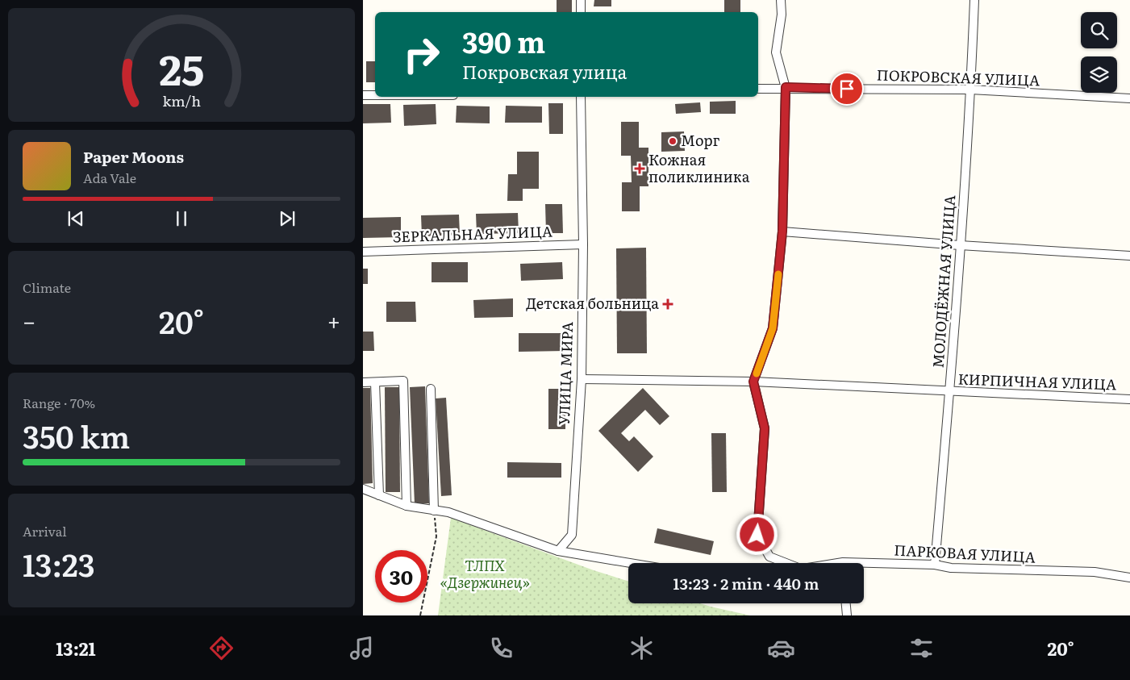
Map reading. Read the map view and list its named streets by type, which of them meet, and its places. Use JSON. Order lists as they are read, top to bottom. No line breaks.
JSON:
{"streets":{"street":["ПОКРОВСКАЯ УЛИЦА","ЗЕРКАЛЬНАЯ УЛИЦА","МОЛОДЁЖНАЯ УЛИЦА","УЛИЦА МИРА","КИРПИЧНАЯ УЛИЦА","ПАРКОВАЯ УЛИЦА"]},"crossings":[["ПОКРОВСКАЯ УЛИЦА","МОЛОДЁЖНАЯ УЛИЦА"],["ЗЕРКАЛЬНАЯ УЛИЦА","УЛИЦА МИРА"],["МОЛОДЁЖНАЯ УЛИЦА","КИРПИЧНАЯ УЛИЦА"],["МОЛОДЁЖНАЯ УЛИЦА","ПАРКОВАЯ УЛИЦА"],["УЛИЦА МИРА","КИРПИЧНАЯ УЛИЦА"]],"parks":["ТЛПХ «Дзержинец»"],"places":{"other":["Морг"],"health":["Кожная поликлиника","Детская больница"]},"page":{"turn":["390 m","Покровская улица"],"song":["Paper Moons","Ada Vale"],"tile":["Climate",["Range · 70%","350 km"],["Arrival","13:23"]],"heat":["−","20°","+"],"limit":"30","trip":"13:23 · 2 min · 440 m","tabs":["13:21","20°"],"gauge":["25","km/h"]}}
